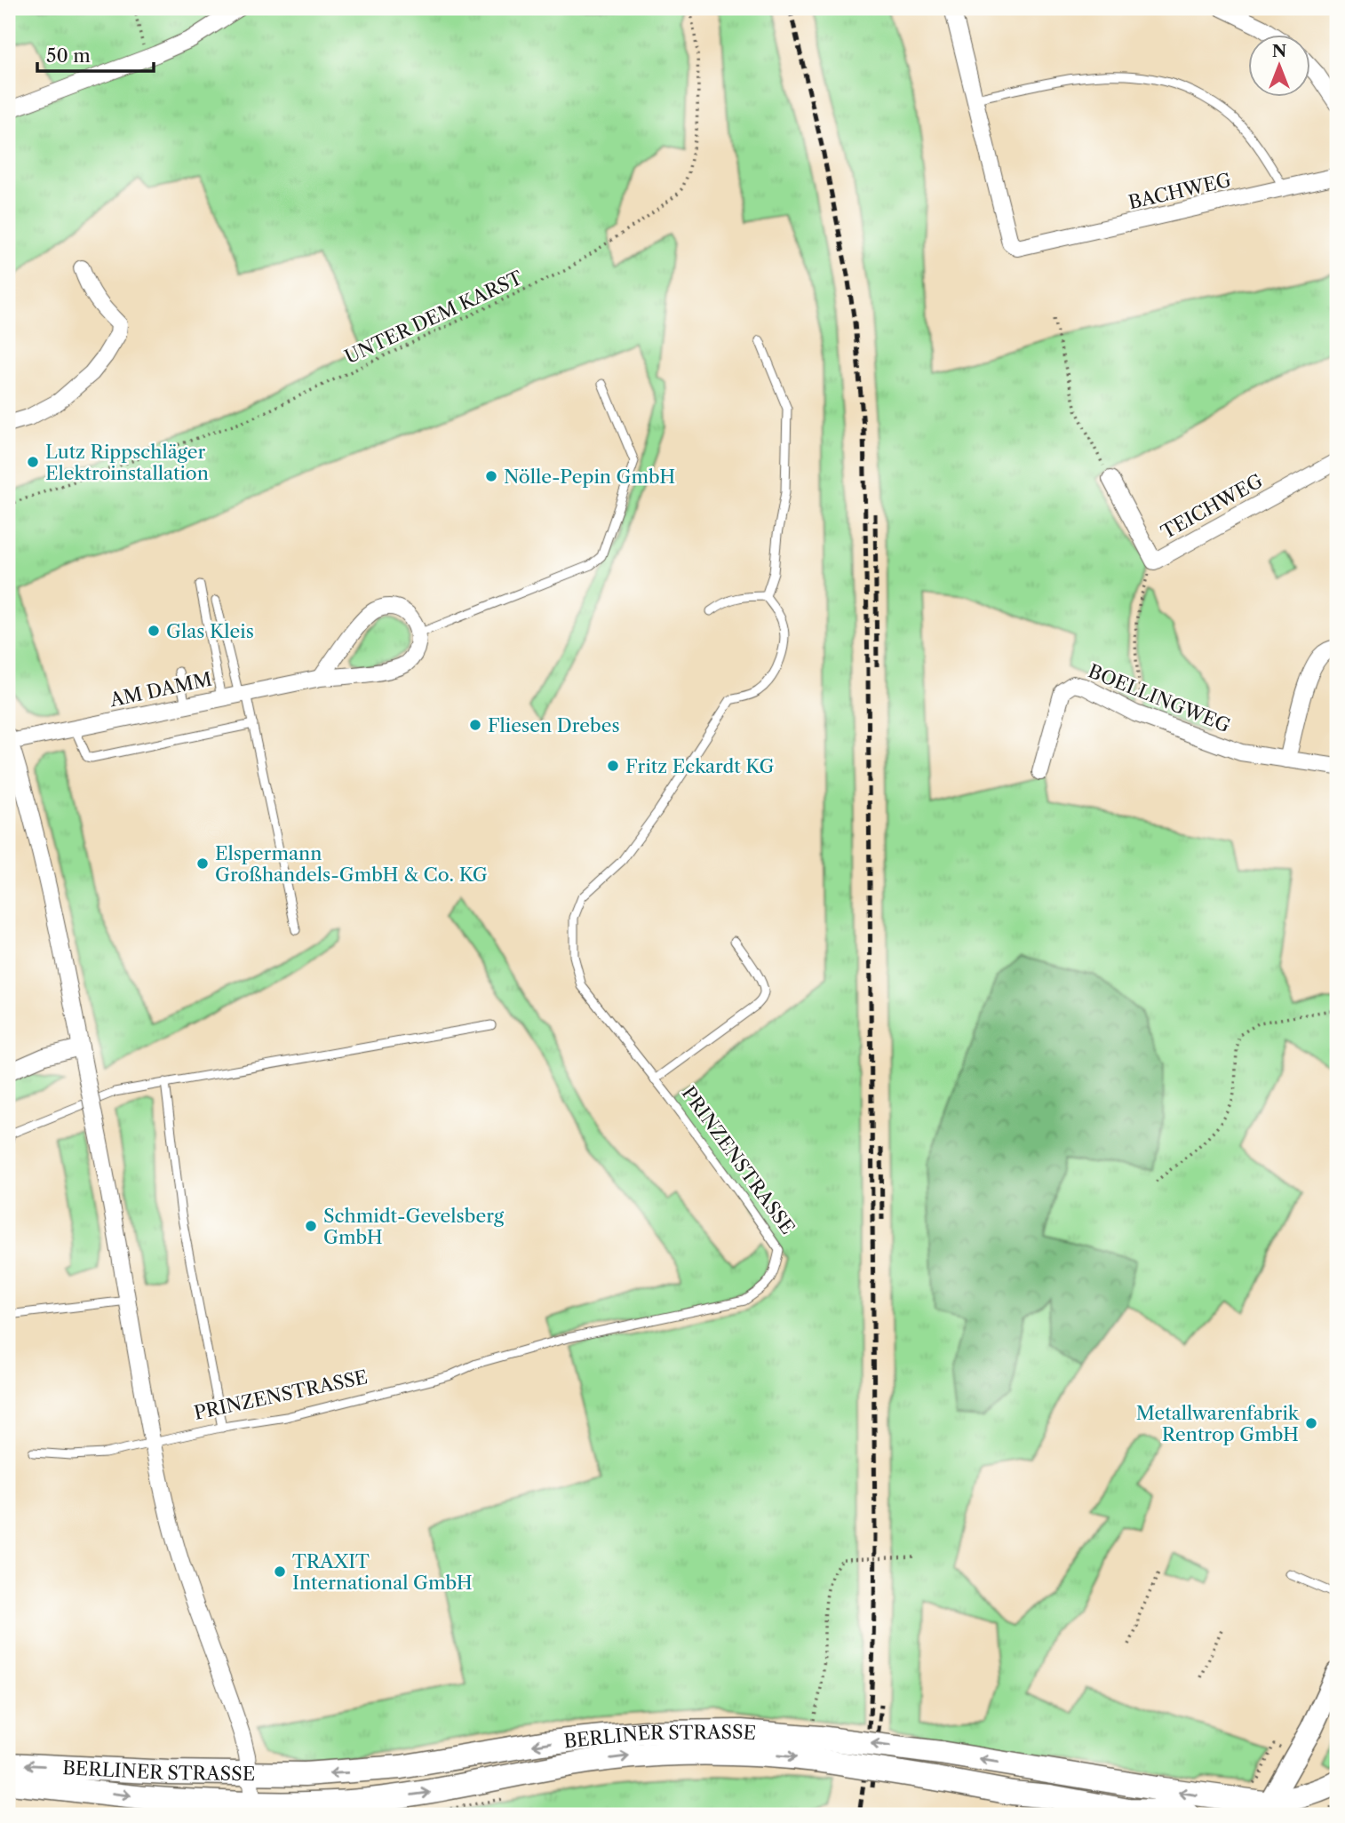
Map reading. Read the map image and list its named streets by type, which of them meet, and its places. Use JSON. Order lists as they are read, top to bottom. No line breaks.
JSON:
{"streets":{"main road":["BERLINER STRASSE"],"street":["BACHWEG","TEICHWEG","AM DAMM","BOELLINGWEG"],"lane":["PRINZENSTRASSE"],"path":["UNTER DEM KARST"]},"places":["Lutz Rippschläger Elektroinstallation","Nölle-Pepin GmbH","Glas Kleis","Fliesen Drebes","Fritz Eckardt KG","Elspermann Großhandels-GmbH & Co. KG","Schmidt-Gevelsberg GmbH","Metallwarenfabrik Rentrop GmbH","TRAXIT International GmbH"],"scale_bar":"50 m","north":"top"}
